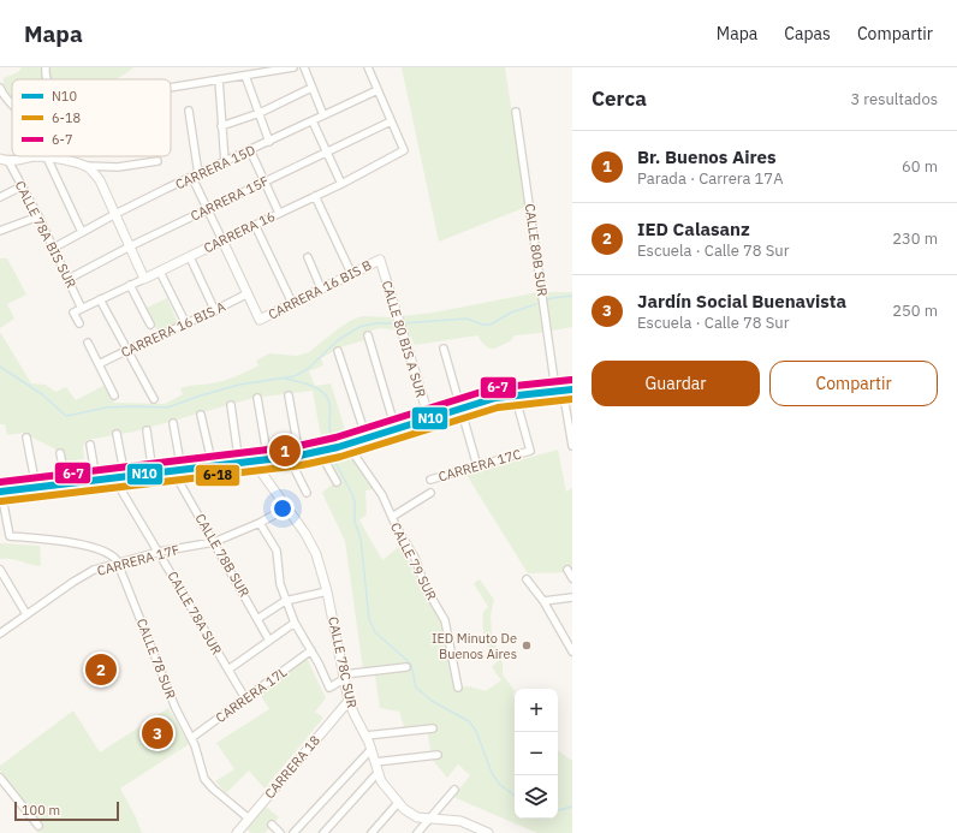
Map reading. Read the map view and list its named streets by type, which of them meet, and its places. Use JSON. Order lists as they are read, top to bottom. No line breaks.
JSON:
{"streets":{"street":["CARRERA 15D","CARRERA 15F","CARRERA 16","CALLE 78A BIS SUR","CALLE 80B SUR","CARRERA 16 BIS B","CARRERA 16 BIS A","CALLE 80 BIS A SUR","CARRERA 17C","CALLE 78B SUR","CARRERA 17F","CALLE 79 SUR","CALLE 78A SUR","CALLE 78 SUR","CALLE 78C SUR","CARRERA 17L","CARRERA 18"]},"crossings":[["CARRERA 15D","CALLE 78A BIS SUR"],["CARRERA 15F","CARRERA 16"],["CARRERA 15F","CALLE 78A BIS SUR"],["CARRERA 16","CALLE 78A BIS SUR"],["CARRERA 16 BIS B","CARRERA 16 BIS A"],["CARRERA 16 BIS B","CALLE 80 BIS A SUR"],["CARRERA 17C","CALLE 79 SUR"],["CALLE 78B SUR","CARRERA 17F"],["CARRERA 17F","CALLE 78A SUR"],["CARRERA 17F","CALLE 78 SUR"],["CARRERA 17F","CALLE 78C SUR"],["CALLE 78A SUR","CARRERA 17L"],["CALLE 78 SUR","CARRERA 17L"],["CALLE 78 SUR","CARRERA 18"],["CALLE 78C SUR","CARRERA 18"]],"places":["IED Minuto De Buenos Aires"],"lines":["transit line 6-7","transit line N10","transit line 6-18"],"legend":["N10","6-18","6-7"],"scale_bar":"100 m","page":{"header":"Mapa","nav":["Mapa","Capas","Compartir"],"heading":["Cerca","3 resultados"],"list":[{"mark":"1","name":"Br. Buenos Aires","note":"Parada · Carrera 17A","value":"60 m"},{"mark":"2","name":"IED Calasanz","note":"Escuela · Calle 78 Sur","value":"230 m"},{"mark":"3","name":"Jardín Social Buenavista","note":"Escuela · Calle 78 Sur","value":"250 m"}],"buttons":["Guardar","Compartir"],"pins":["1","2","3"],"map_buttons":["+","−"],"scale":"100 m"}}
